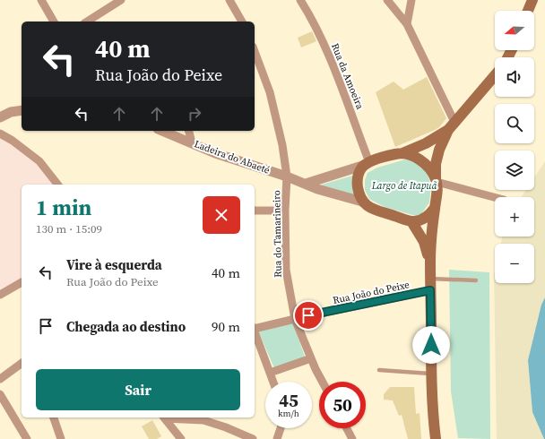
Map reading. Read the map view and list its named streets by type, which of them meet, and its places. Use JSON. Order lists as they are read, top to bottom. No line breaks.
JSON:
{"streets":{"street":["Rua da Amoeira","Ladeira do Abaeté","Rua do Tamarineiro","Rua João do Peixe"]},"crossings":[["Rua da Amoeira","Ladeira do Abaeté"],["Ladeira do Abaeté","Rua do Tamarineiro"],["Rua do Tamarineiro","Rua João do Peixe"]],"parks":["Largo de Itapuã"],"north":"left","page":{"map_buttons":["+","−"],"turn":["40 m","Rua João do Peixe"],"heading":["1 min","130 m · 15:09"],"list":[{"name":"Vire à esquerda","note":"Rua João do Peixe","value":"40 m"},{"name":"Chegada ao destino","value":"90 m"}],"buttons":"Sair","speed":"45 km/h","limit":"50"}}
